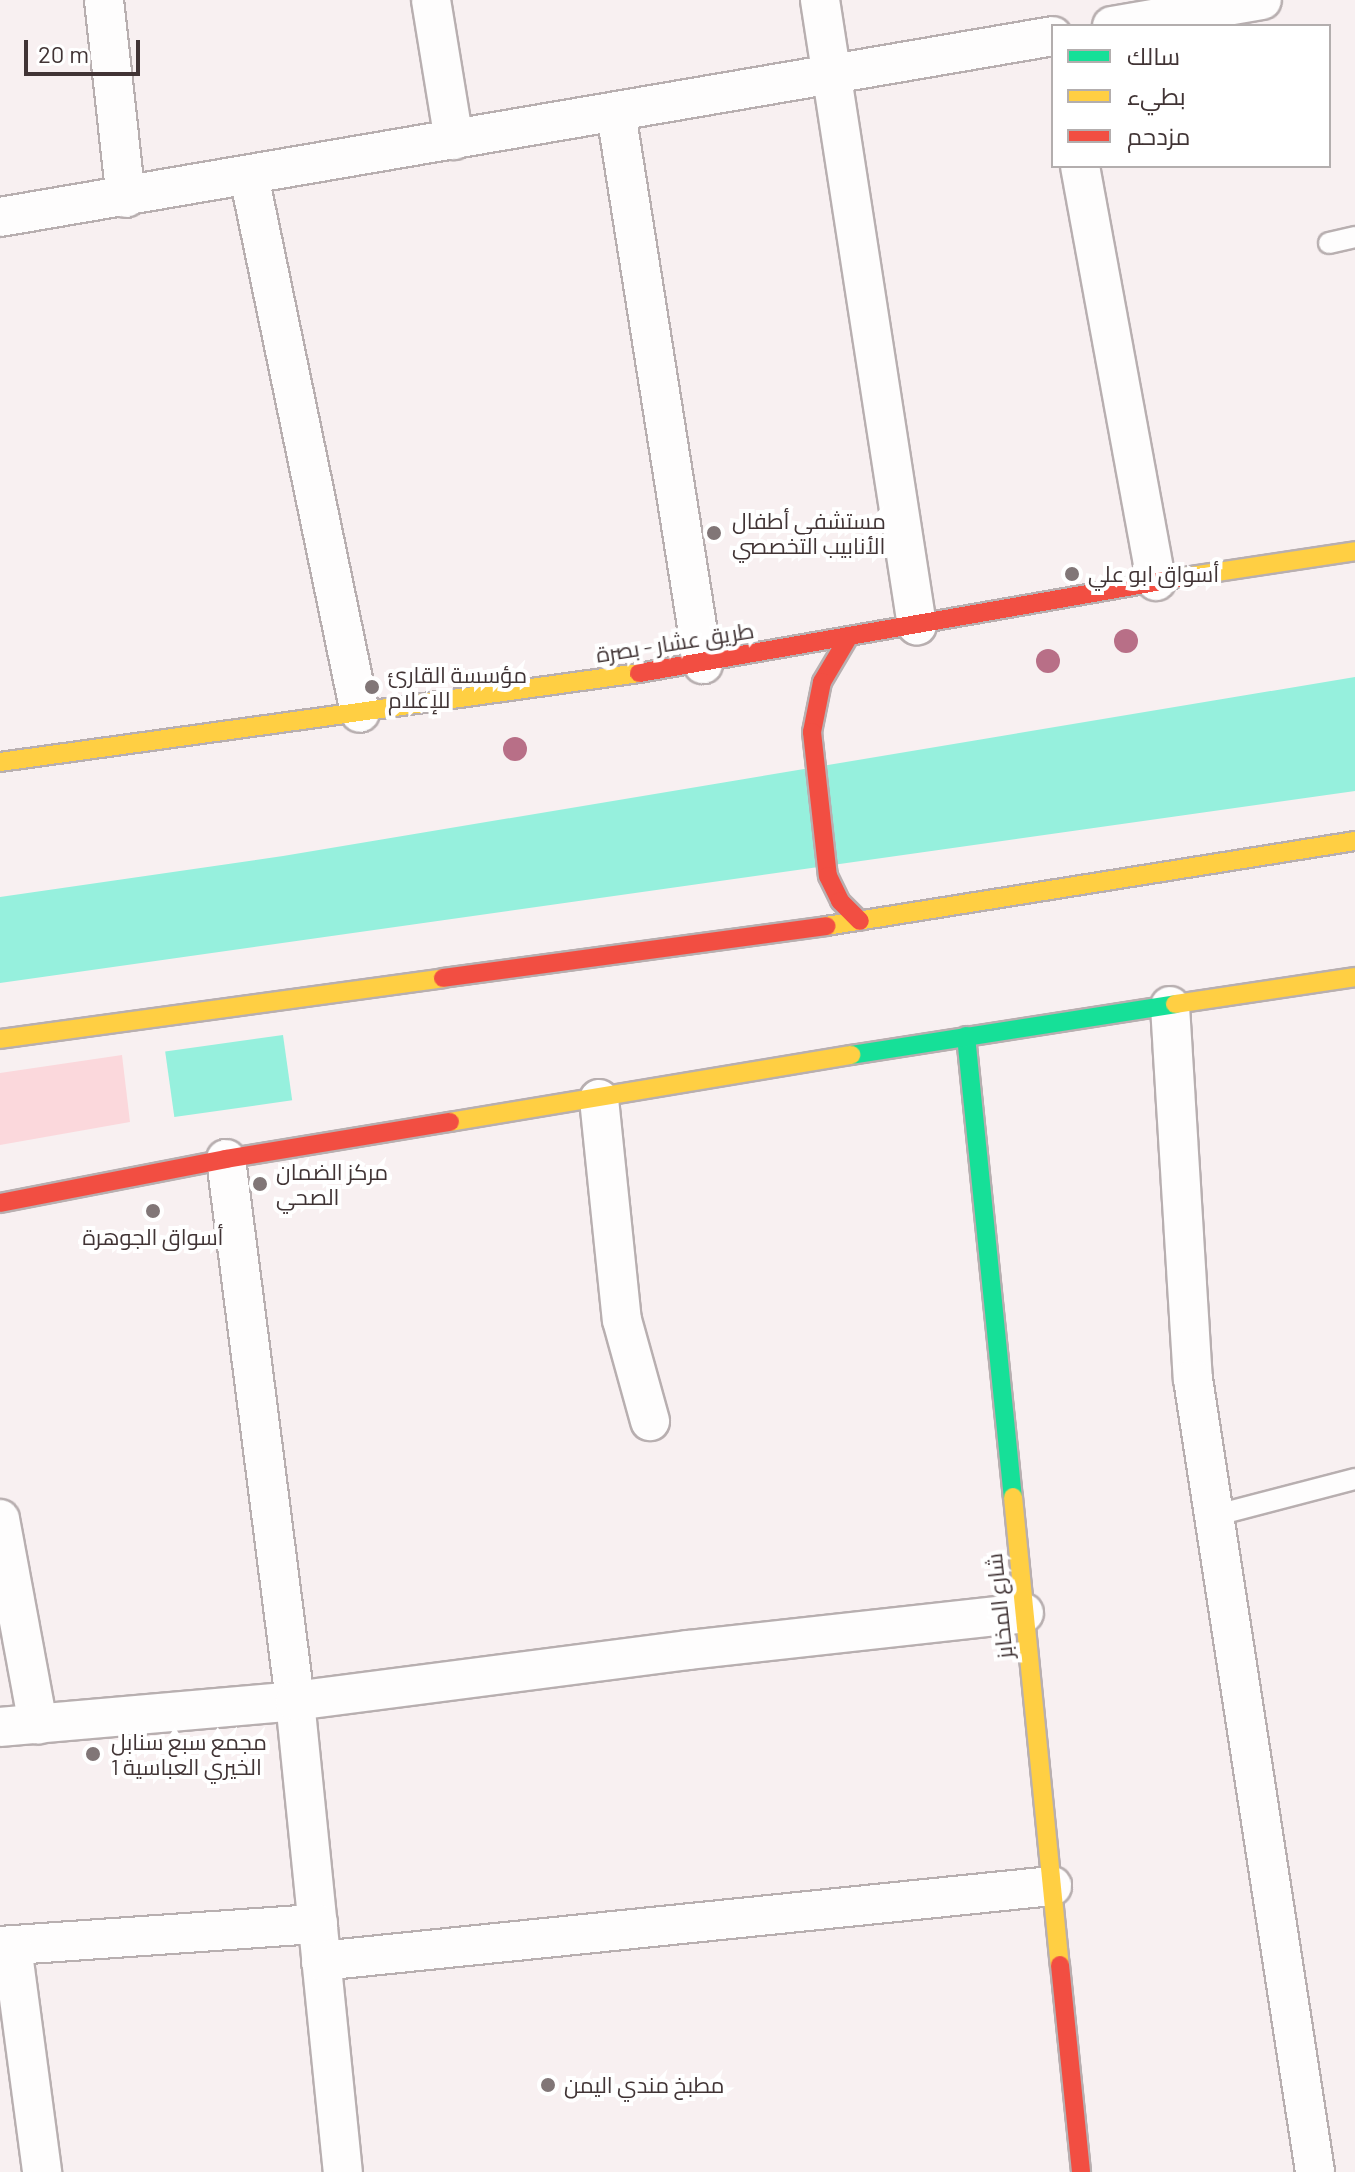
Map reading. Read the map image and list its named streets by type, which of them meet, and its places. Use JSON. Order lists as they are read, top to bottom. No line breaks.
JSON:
{"streets":{"main road":["طريق عشار - بصرة","شارع المخابز"]},"places":["مستشفى أطفال الأنابيب التخصصي","أسواق ابو علي","مؤسسة القارئ للإعلام","مركز الضمان الصحي","أسواق الجوهرة","مجمع سبع سنابل الخيري العباسية 1","مطبخ مندي اليمن"],"legend":["سالك","بطيء","مزدحم"],"scale_bar":"20 m"}
